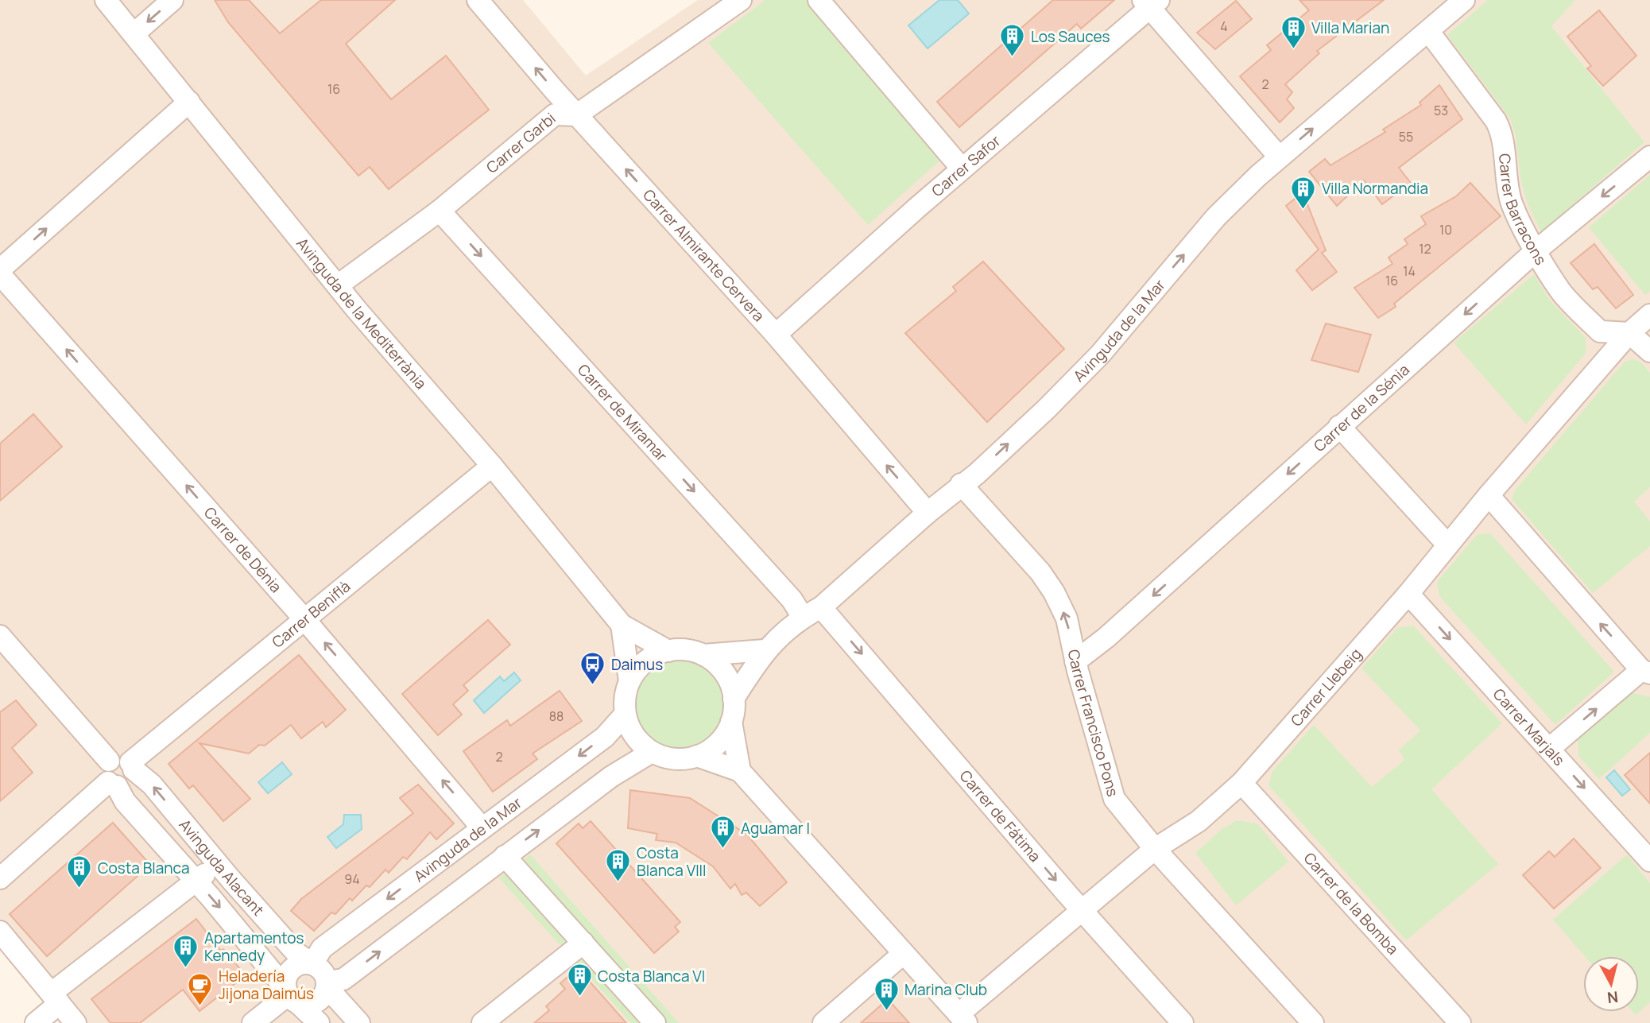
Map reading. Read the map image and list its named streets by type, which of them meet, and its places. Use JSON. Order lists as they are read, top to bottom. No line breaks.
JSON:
{"streets":{"street":["Carrer Garbi","Carrer Safor","Carrer Barracons","Carrer Almirante Cervera","Avinguda de la Mediterrània","Avinguda de la Mar","Carrer de la Sénia","Carrer de Miramar","Carrer de Dénia","Carrer Beniflà","Carrer Llebeig","Carrer Francisco Pons","Carrer Marjals","Carrer de Fátima","Avinguda Alacant","Carrer de la Bomba"]},"crossings":[["Carrer Garbi","Carrer Almirante Cervera"],["Carrer Garbi","Avinguda de la Mediterrània"],["Carrer Garbi","Carrer de Miramar"],["Carrer Safor","Carrer Almirante Cervera"],["Carrer Barracons","Avinguda de la Mar"],["Carrer Barracons","Carrer de la Sénia"],["Carrer Barracons","Carrer Llebeig"],["Carrer Almirante Cervera","Avinguda de la Mar"],["Avinguda de la Mediterrània","Carrer Beniflà"],["Avinguda de la Mar","Carrer de Miramar"],["Avinguda de la Mar","Carrer de Dénia"],["Avinguda de la Mar","Carrer Francisco Pons"],["Avinguda de la Mar","Carrer de Fátima"],["Avinguda de la Mar","Avinguda Alacant"],["Carrer de la Sénia","Carrer Francisco Pons"],["Carrer de Miramar","Carrer de Fátima"],["Carrer de Dénia","Carrer Beniflà"],["Carrer Beniflà","Avinguda Alacant"],["Carrer Llebeig","Carrer Francisco Pons"],["Carrer Llebeig","Carrer Marjals"],["Carrer Llebeig","Carrer de Fátima"],["Carrer Llebeig","Carrer de la Bomba"]],"one_way":["Carrer Almirante Cervera","Carrer de la Sénia","Carrer de Miramar","Carrer de Dénia"],"places":{"building":["Villa Marian","Los Sauces","Villa Normandia","Aguamar I","Costa Blanca VIII","Costa Blanca","Apartamentos Kennedy","Costa Blanca VI","Marina Club"],"bus stop":["Daimus"],"cafe":["Heladería Jijona Daimús"]},"house_numbers":["4","2","16","53","55","10","12","14","16","88","2","94"],"north":"bottom"}
